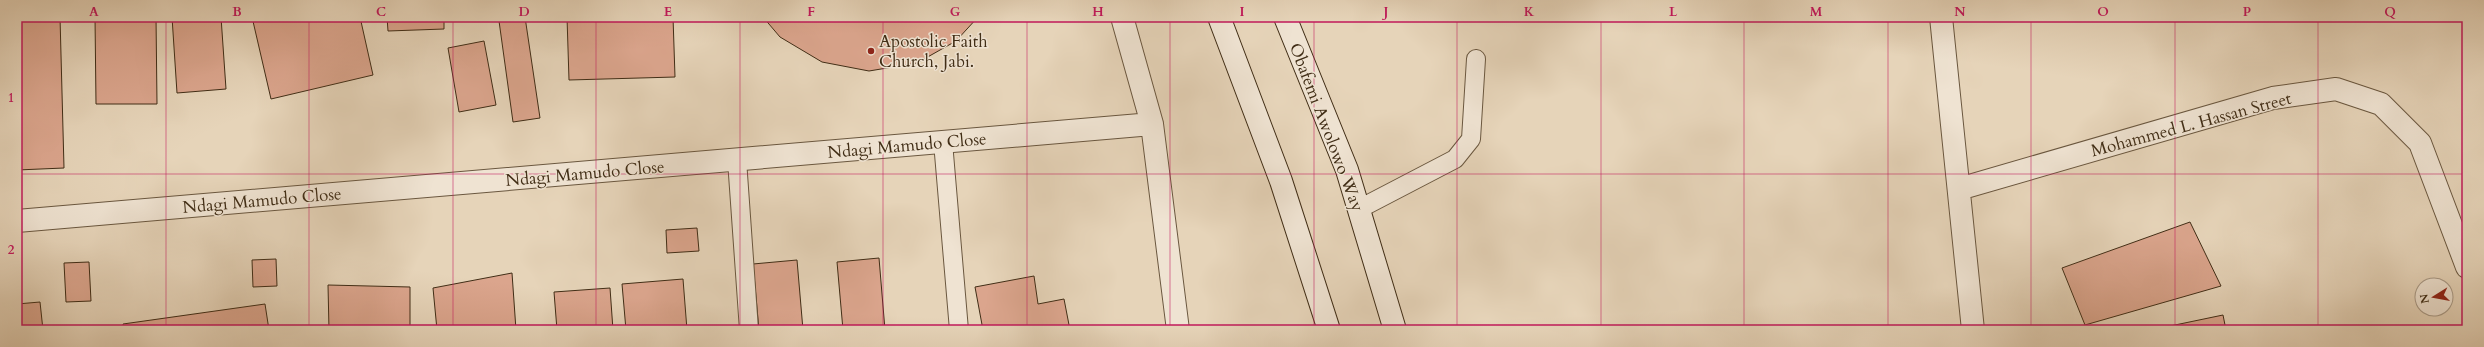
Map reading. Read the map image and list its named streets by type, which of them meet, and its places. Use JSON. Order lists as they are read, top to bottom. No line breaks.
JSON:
{"streets":{"street":["Mohammed L. Hassan Street","Obafemi Awolowo Way","Ndagi Mamudo Close"]},"places":["Apostolic Faith Church, Jabi."],"north":"left","grid":{"columns":["A","B","C","D","E","F","G","H","I","J","K","L","M","N","O","P","Q"],"rows":["1","2"]}}
